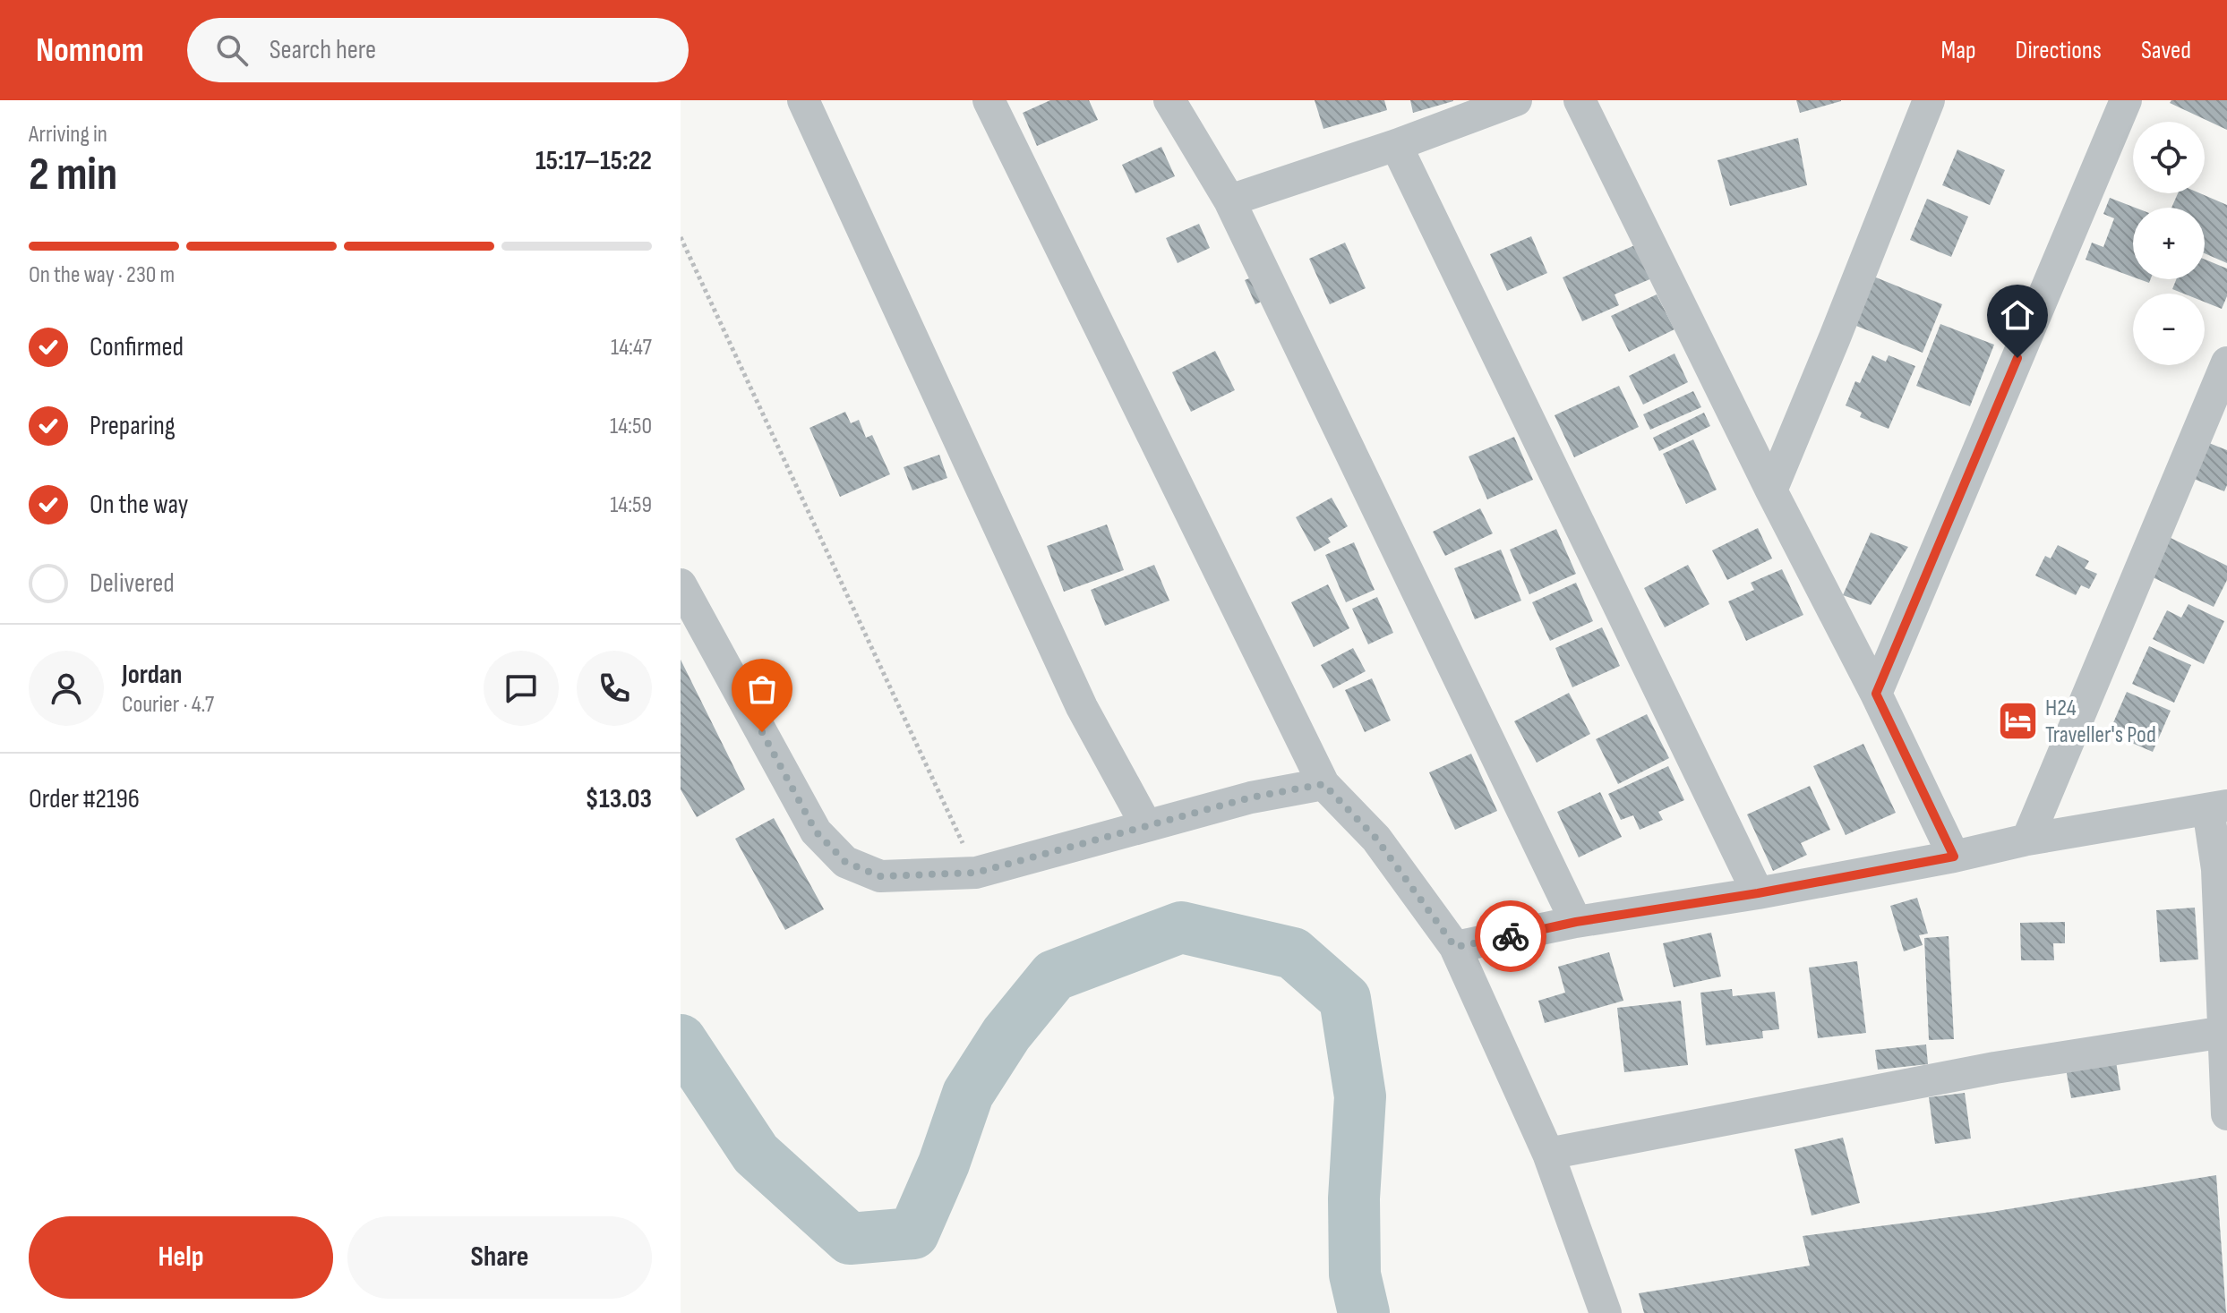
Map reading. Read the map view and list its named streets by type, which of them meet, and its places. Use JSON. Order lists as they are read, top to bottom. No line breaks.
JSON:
{"places":{"hotel":["H24 Traveller's Pod"]},"page":{"header":"Nomnom","search":"Search here","nav":["Map","Directions","Saved"],"heading":["2 min","Arriving in","15:17–15:22"],"panel":["Jordan","Courier · 4.7","Order #2196","$13.03"],"map_buttons":["+","−"],"bar":"On the way · 230 m","list":[["Confirmed","14:47"],["Preparing","14:50"],["On the way","14:59"],"Delivered"],"buttons":["Help","Share"]}}
